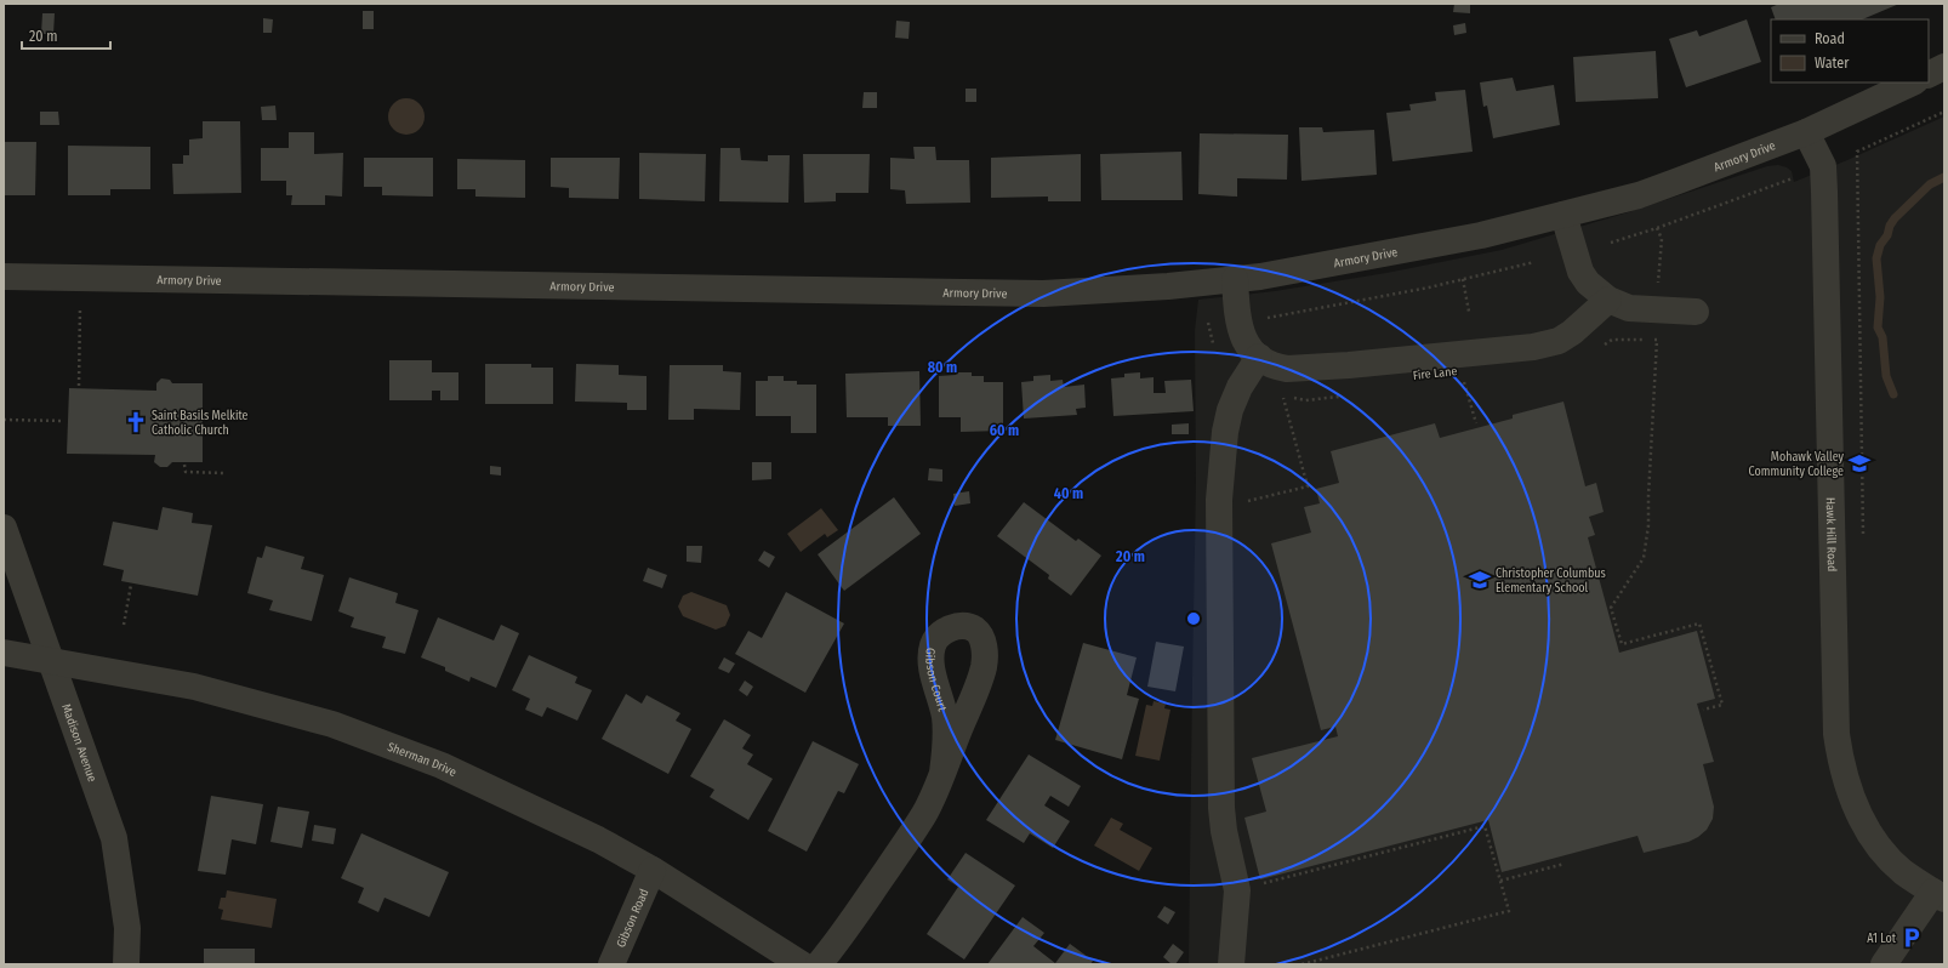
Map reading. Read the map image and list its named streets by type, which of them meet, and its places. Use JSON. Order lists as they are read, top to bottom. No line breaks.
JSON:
{"streets":{"street":["Armory Drive","Hawk Hill Road","Madison Avenue","Sherman Drive","Gibson Road"]},"crossings":[["Armory Drive","Hawk Hill Road"],["Madison Avenue","Sherman Drive"],["Sherman Drive","Gibson Road"]],"places":{"church":["Saint Basils Melkite Catholic Church"],"school or university":["Mohawk Valley Community College","Christopher Columbus Elementary School"],"parking":["A1 Lot"]},"legend":["Road","Water"],"scale_bar":"20 m","rings":["80 m","60 m","40 m","20 m"]}
